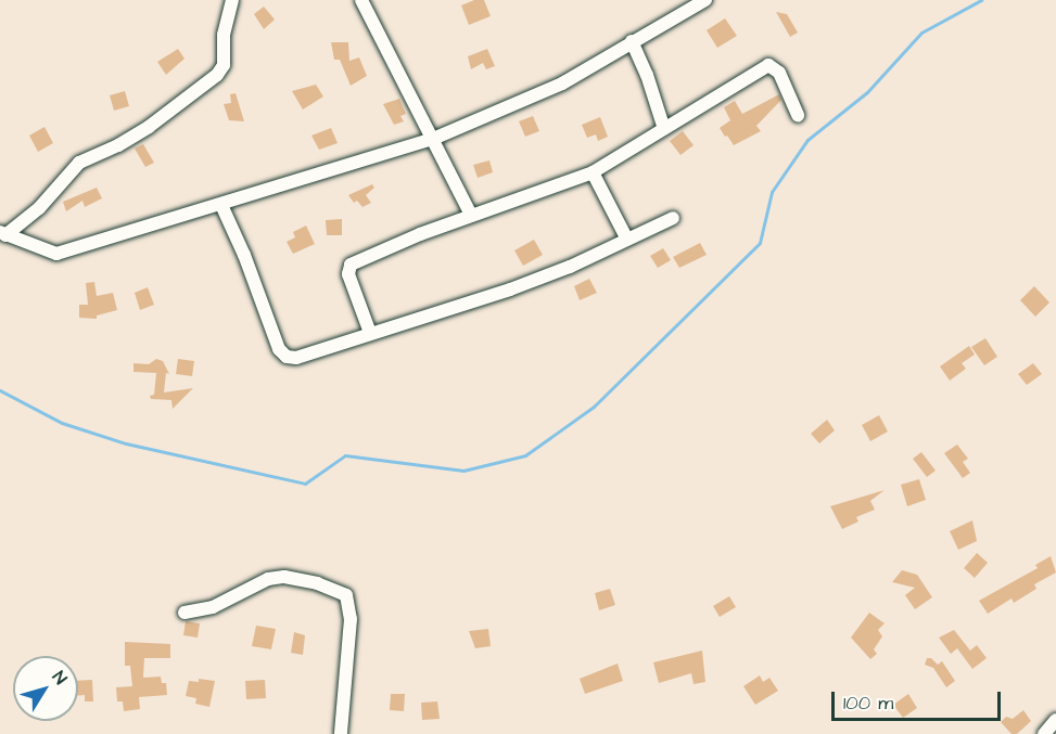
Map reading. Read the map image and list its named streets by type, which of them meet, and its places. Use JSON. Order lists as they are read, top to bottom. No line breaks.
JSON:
{"scale_bar":"100 m","north":"top right"}
